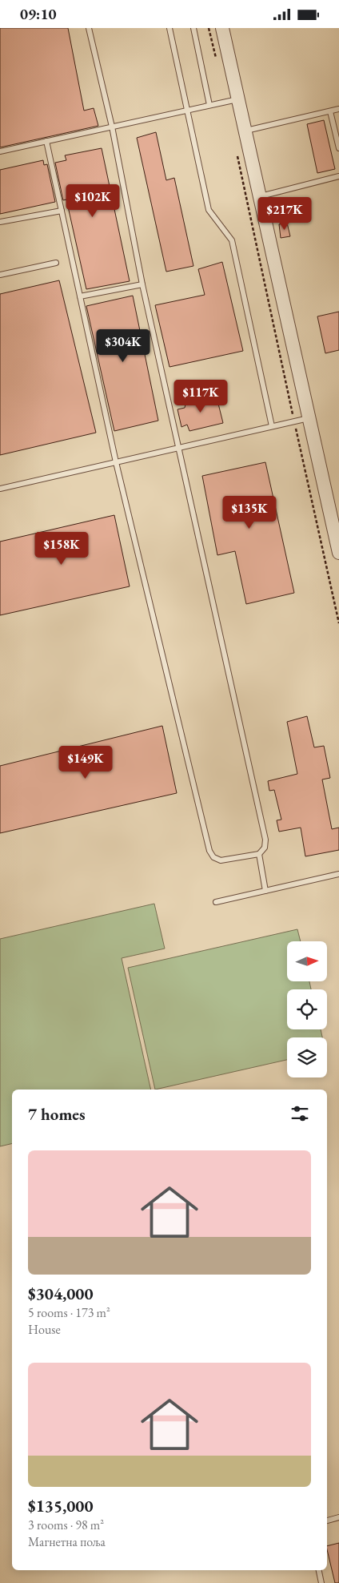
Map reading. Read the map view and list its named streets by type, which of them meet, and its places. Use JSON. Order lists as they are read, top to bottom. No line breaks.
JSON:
{"north":"right","page":{"status":"09:10","price":["$102K","$217K","$304K","$117K","$135K","$158K","$149K"],"heading":"7 homes","list":[{"name":"$304,000","note":"5 rooms · 173 m² · House"},{"name":"$135,000","note":"3 rooms · 98 m² · Магнетна поља"}]}}
